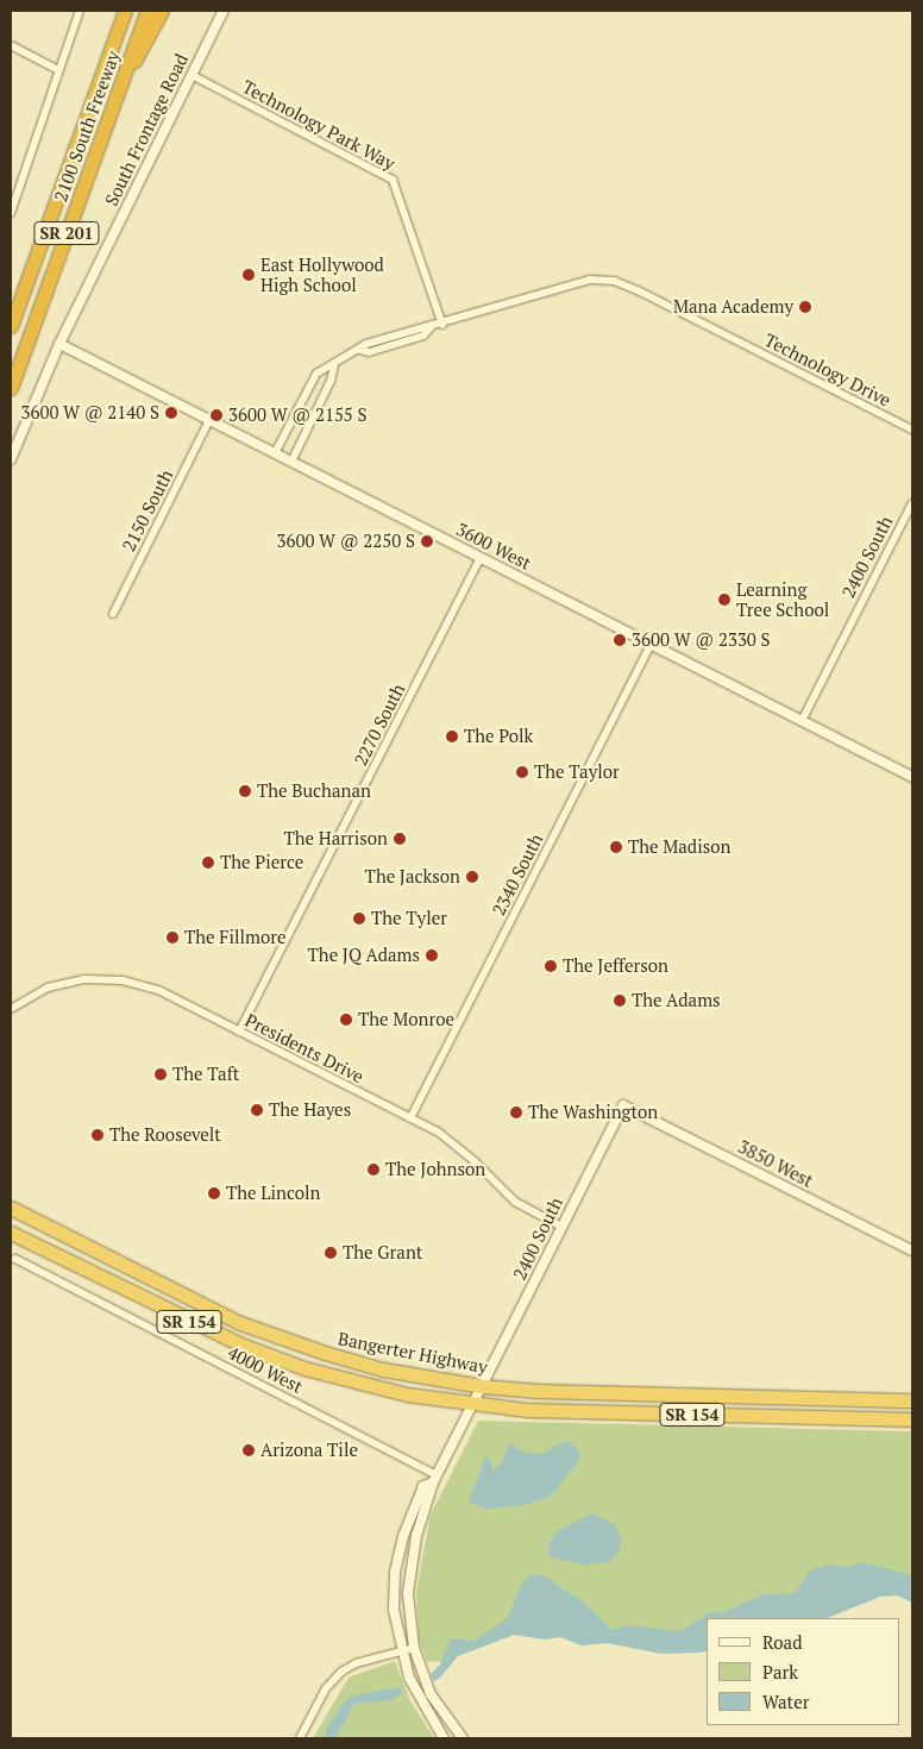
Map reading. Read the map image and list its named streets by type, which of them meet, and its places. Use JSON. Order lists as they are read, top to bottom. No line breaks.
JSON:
{"streets":{"highway":["2100 South Freeway","SR 201","SR 154","Bangerter Highway"],"street":["Technology Park Way","South Frontage Road","Technology Drive","2150 South","3600 West","2400 South","2270 South","2340 South","Presidents Drive","3850 West","4000 West"]},"crossings":[["Technology Park Way","South Frontage Road"],["Technology Park Way","Technology Drive"],["South Frontage Road","3600 West"],["Technology Drive","3600 West"],["2150 South","3600 West"],["3600 West","2400 South"],["3600 West","2270 South"],["3600 West","2340 South"],["2400 South","Presidents Drive"],["2400 South","3850 West"],["2400 South","Bangerter Highway"],["2400 South","4000 West"],["2270 South","Presidents Drive"],["2340 South","Presidents Drive"]],"places":["East Hollywood High School","Mana Academy","3600 W @ 2140 S","3600 W @ 2155 S","3600 W @ 2250 S","Learning Tree School","3600 W @ 2330 S","The Polk","The Taylor","The Buchanan","The Harrison","The Madison","The Pierce","The Jackson","The Tyler","The Fillmore","The JQ Adams","The Jefferson","The Adams","The Monroe","The Taft","The Hayes","The Washington","The Roosevelt","The Johnson","The Lincoln","The Grant","Arizona Tile"],"legend":["Road","Park","Water"]}
